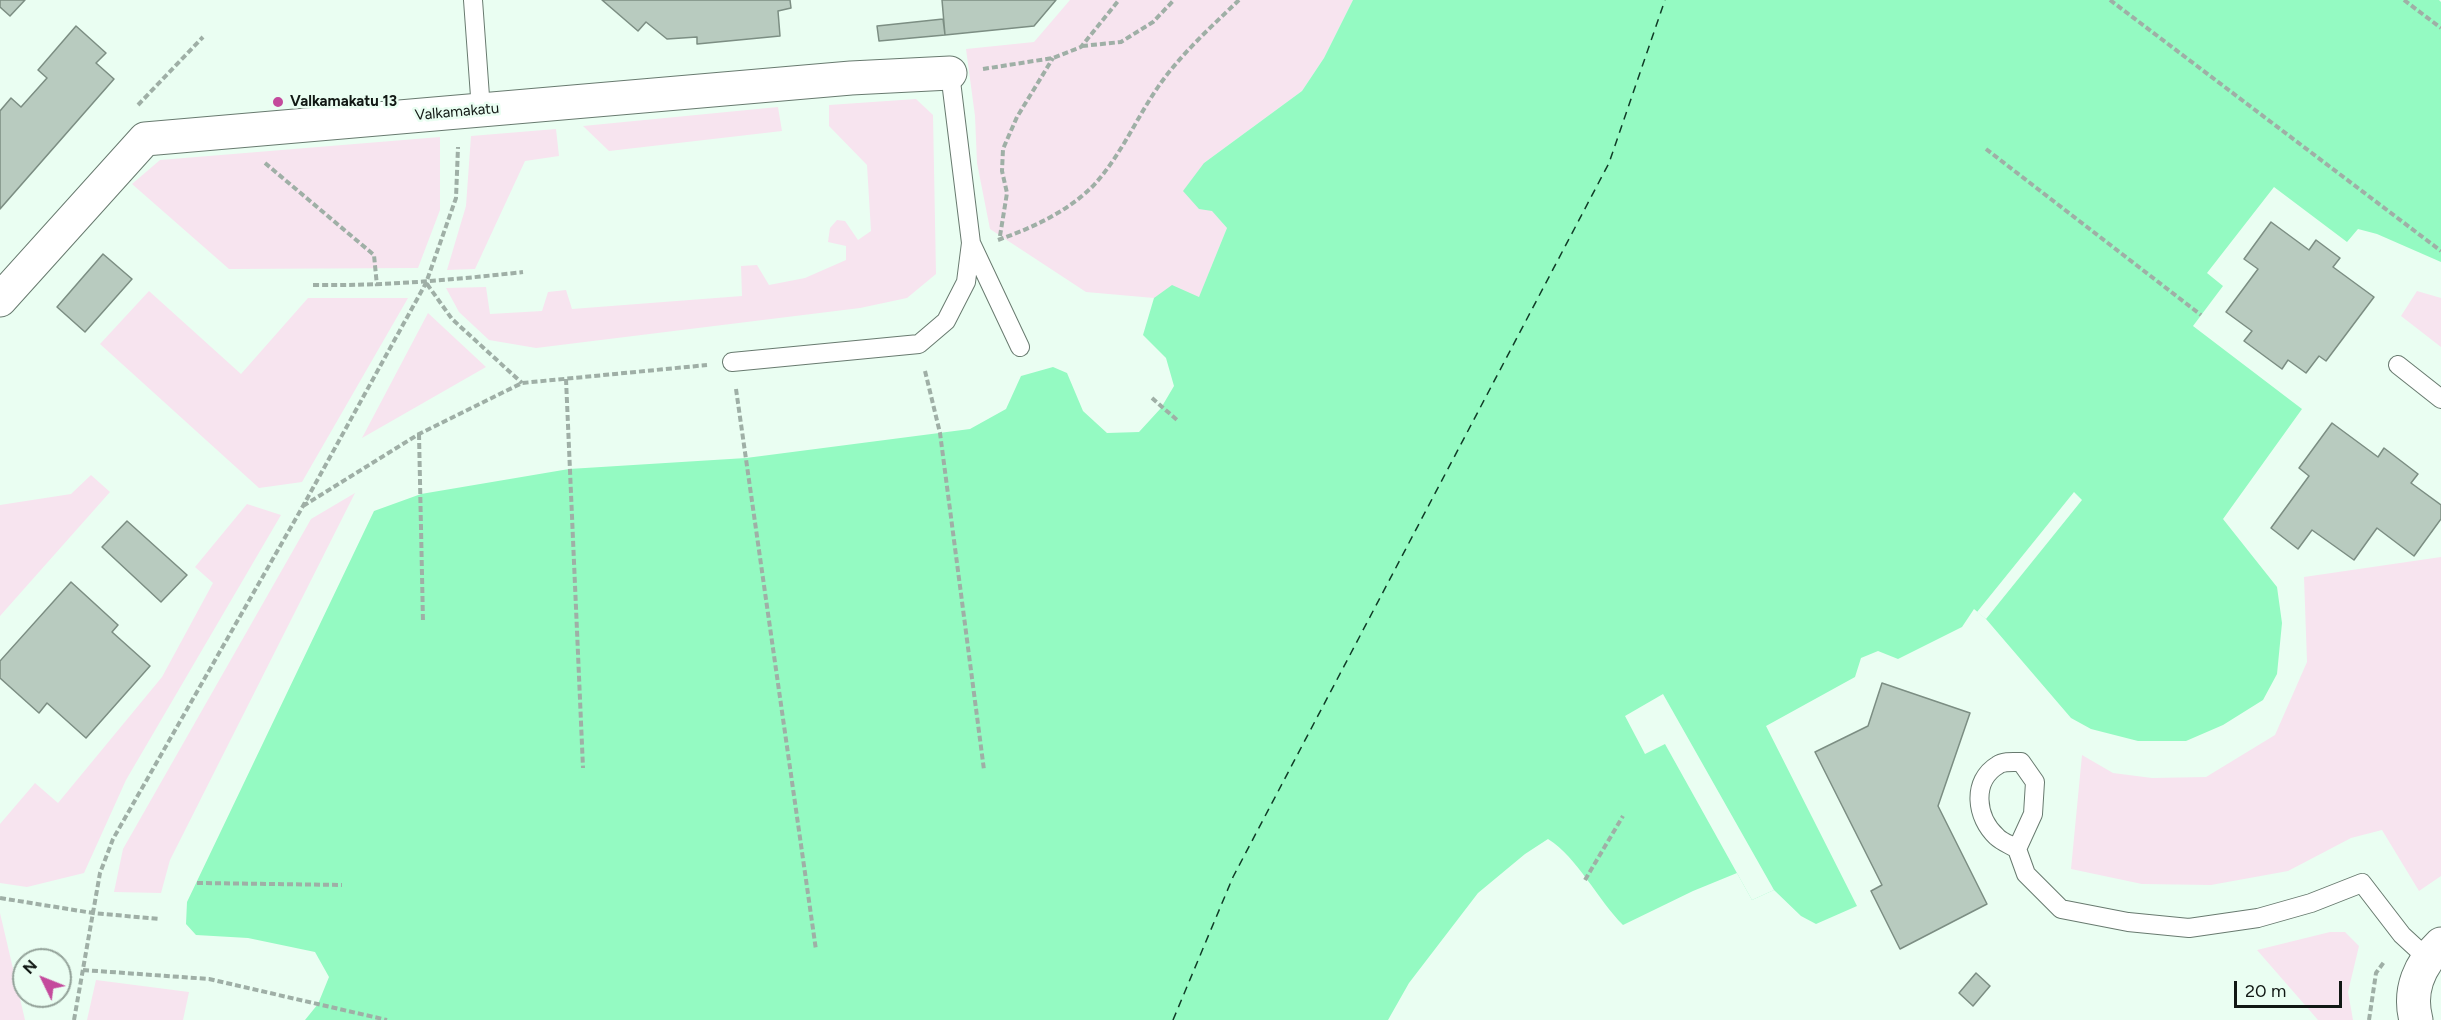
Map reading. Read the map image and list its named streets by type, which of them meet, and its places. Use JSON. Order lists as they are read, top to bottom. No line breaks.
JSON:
{"streets":{"street":["Valkamakatu"]},"places":["Valkamakatu 13"],"scale_bar":"20 m","north":"top left"}
